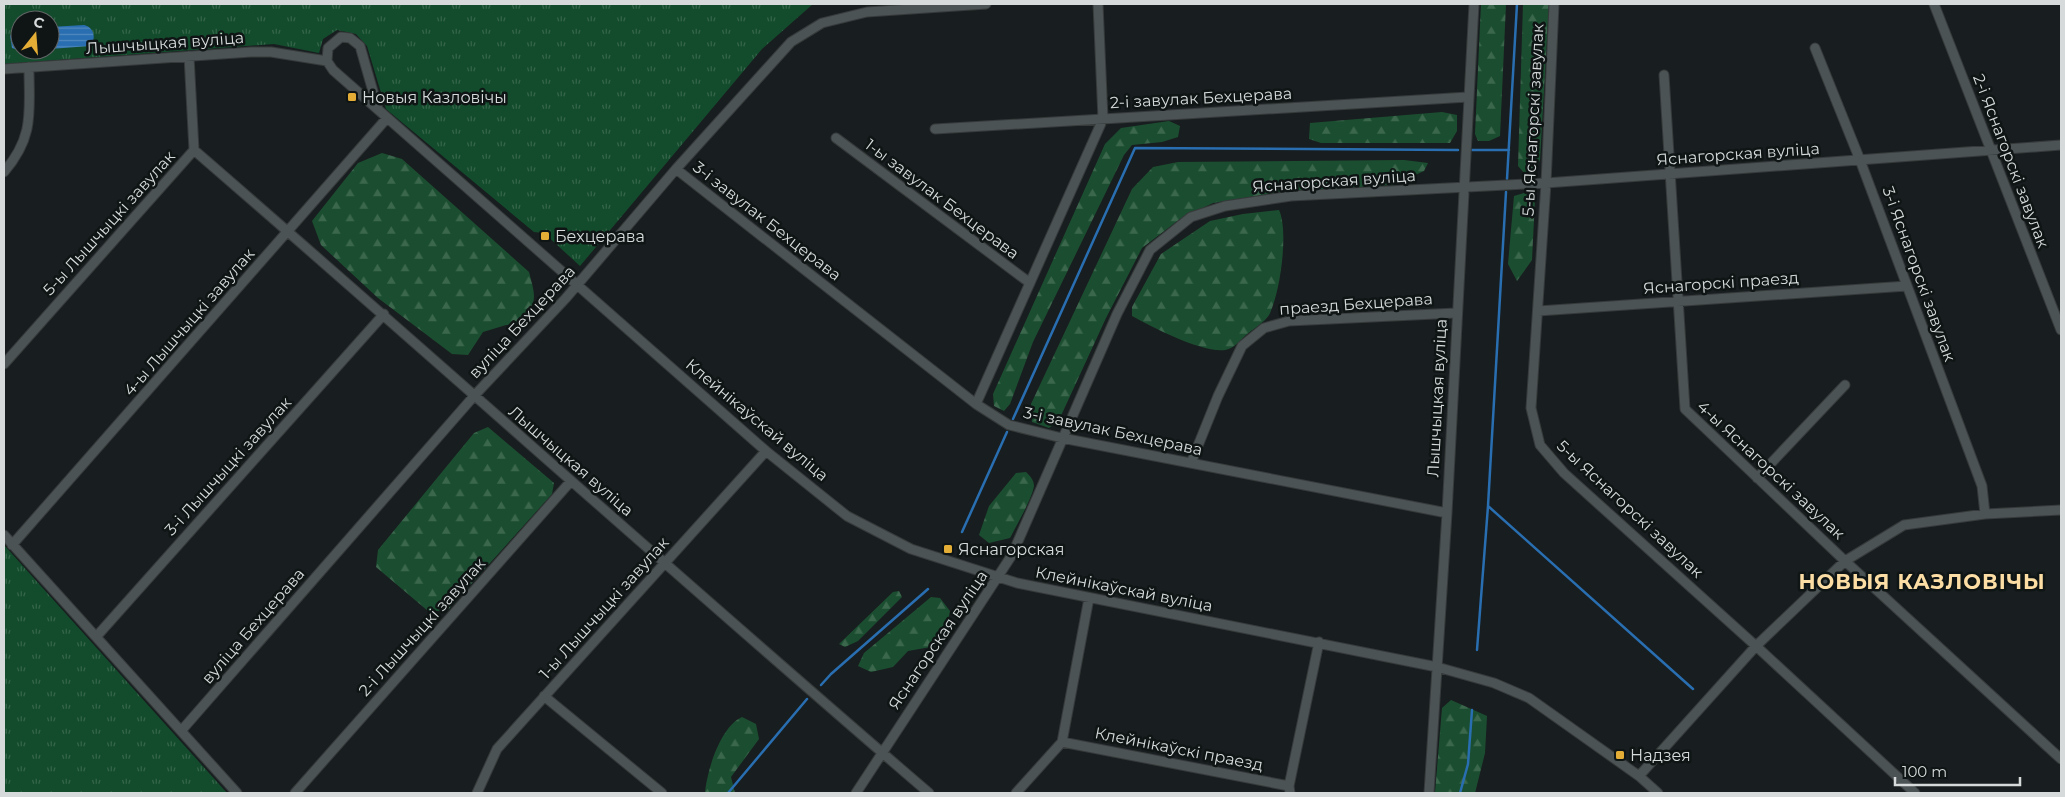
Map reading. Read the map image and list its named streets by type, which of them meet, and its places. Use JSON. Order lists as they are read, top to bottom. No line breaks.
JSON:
{"streets":{"street":["Лышчыцкая вуліца","2-і завулак Бехцерава","5-ы Яснагорскі завулак","Яснагорская вуліца","2-і Яснагорскі завулак","1-ы завулак Бехцерава","3-і завулак Бехцерава","5-ы Лышчыцкі завулак","3-і Яснагорскі завулак","Яснагорскі праезд","праезд Бехцерава","4-ы Лышчыцкі завулак","вуліца Бехцерава","Клейнікаўскай вуліца","3-і Лышчыцкі завулак","4-ы Яснагорскі завулак","1-ы Лышчыцкі завулак","2-і Лышчыцкі завулак","Клейнікаўскі праезд"]},"crossings":[["Лышчыцкая вуліца","2-і завулак Бехцерава"],["Лышчыцкая вуліца","Яснагорская вуліца"],["Лышчыцкая вуліца","3-і завулак Бехцерава"],["Лышчыцкая вуліца","5-ы Лышчыцкі завулак"],["Лышчыцкая вуліца","праезд Бехцерава"],["Лышчыцкая вуліца","4-ы Лышчыцкі завулак"],["Лышчыцкая вуліца","вуліца Бехцерава"],["Лышчыцкая вуліца","Клейнікаўскай вуліца"],["Лышчыцкая вуліца","3-і Лышчыцкі завулак"],["Лышчыцкая вуліца","1-ы Лышчыцкі завулак"],["Лышчыцкая вуліца","2-і Лышчыцкі завулак"],["2-і завулак Бехцерава","1-ы завулак Бехцерава"],["5-ы Яснагорскі завулак","Яснагорская вуліца"],["5-ы Яснагорскі завулак","Яснагорскі праезд"],["Яснагорская вуліца","2-і Яснагорскі завулак"],["Яснагорская вуліца","3-і завулак Бехцерава"],["Яснагорская вуліца","3-і Яснагорскі завулак"],["Яснагорская вуліца","Клейнікаўскай вуліца"],["Яснагорская вуліца","4-ы Яснагорскі завулак"],["1-ы завулак Бехцерава","3-і завулак Бехцерава"],["3-і завулак Бехцерава","праезд Бехцерава"],["3-і завулак Бехцерава","вуліца Бехцерава"],["3-і Яснагорскі завулак","Яснагорскі праезд"],["Яснагорскі праезд","4-ы Яснагорскі завулак"],["4-ы Лышчыцкі завулак","Клейнікаўскай вуліца"],["вуліца Бехцерава","Клейнікаўскай вуліца"],["Клейнікаўскай вуліца","1-ы Лышчыцкі завулак"]],"districts":["НОВЫЯ КАЗЛОВІЧЫ"],"places":{"transit":["Новыя Казловічы","Бехцерава","Яснагорская","Надзея"]},"scale_bar":"100 m","north":"top"}
